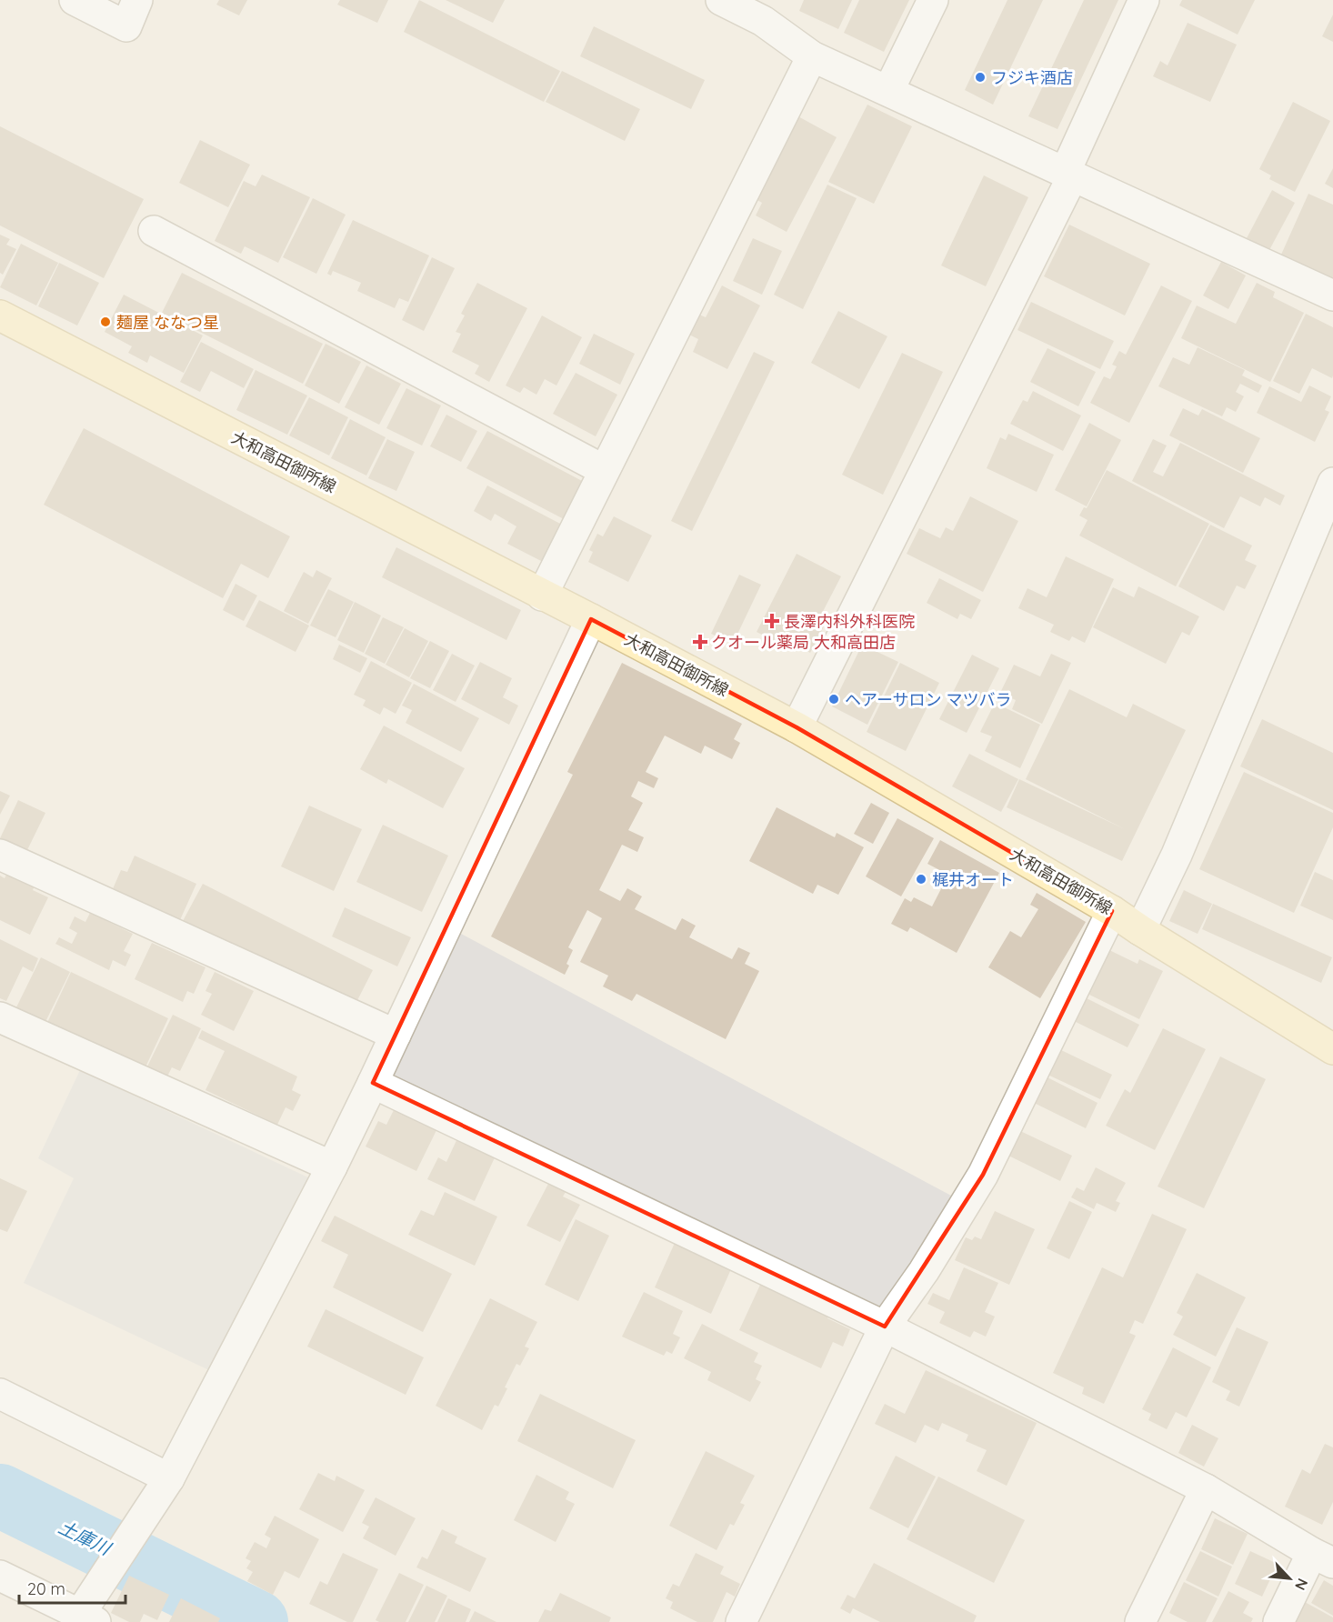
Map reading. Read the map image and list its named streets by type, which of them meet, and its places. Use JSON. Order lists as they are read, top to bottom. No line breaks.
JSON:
{"streets":{"main road":["大和高田御所線"]},"water":["土庫川"],"places":{"other":["フジキ酒店","麺屋 ななつ星","ヘアーサロン マツバラ","梶井オート"],"health":["長澤内科外科医院","クオール薬局 大和高田店"]},"scale_bar":"20 m","north":"bottom right"}
